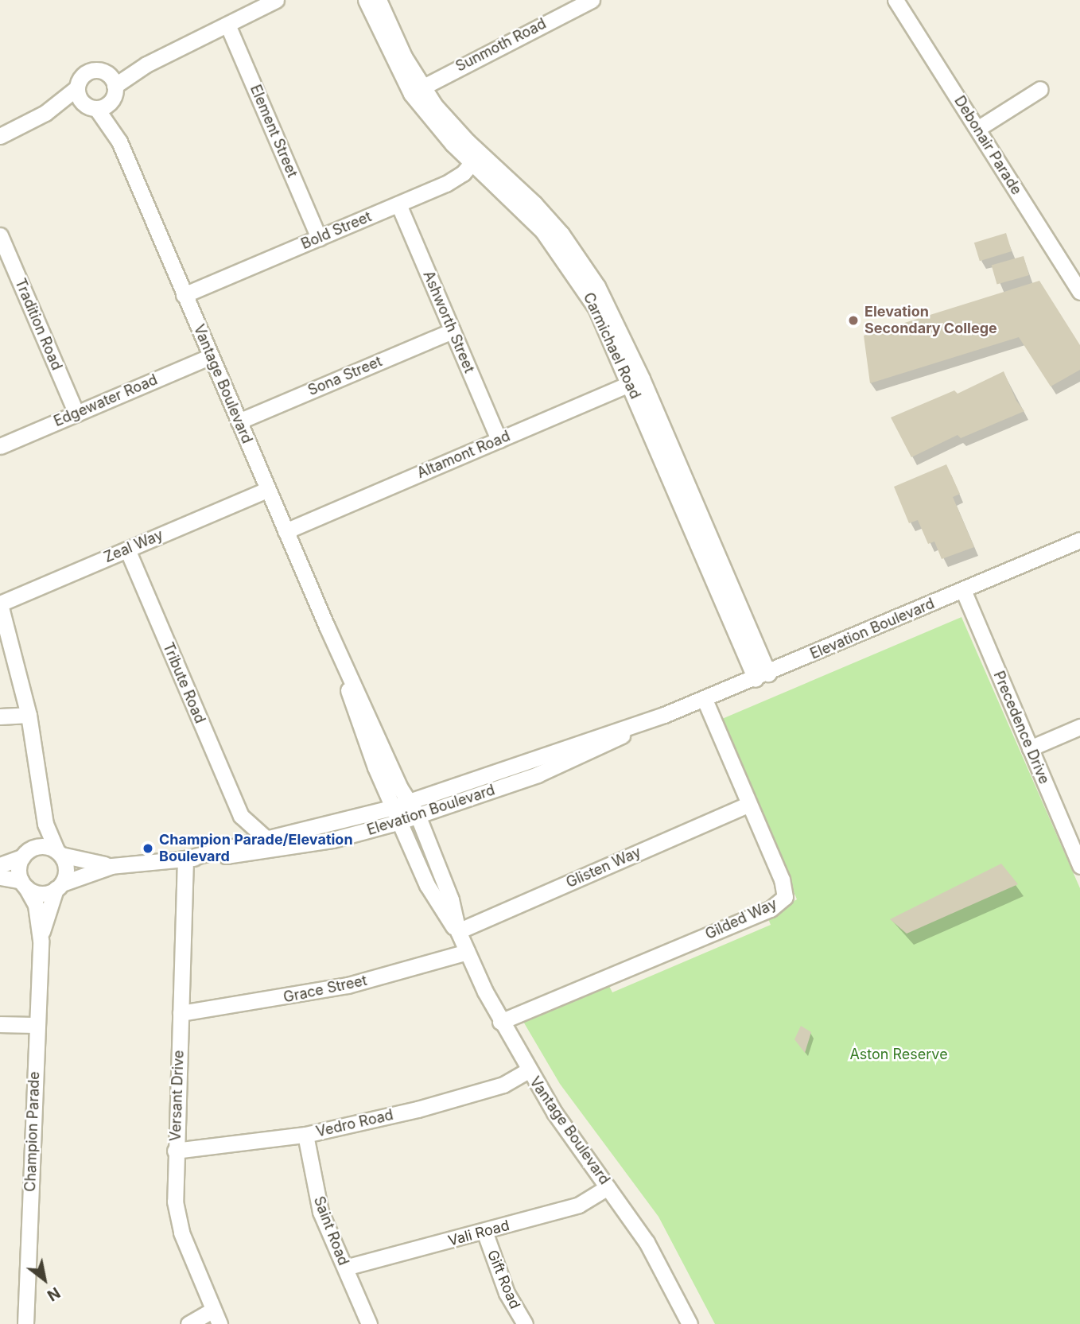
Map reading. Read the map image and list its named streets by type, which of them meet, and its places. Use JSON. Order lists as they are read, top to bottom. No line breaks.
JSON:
{"streets":{"street":["Sunmoth Road","Element Street","Debonair Parade","Bold Street","Ashworth Street","Tradition Road","Carmichael Road","Sona Street","Vantage Boulevard","Edgewater Road","Altamont Road","Zeal Way","Elevation Boulevard","Tribute Road","Precedence Drive","Glisten Way","Gilded Way","Grace Street","Versant Drive","Vedro Road","Champion Parade","Saint Road","Vali Road","Gift Road"]},"crossings":[["Sunmoth Road","Carmichael Road"],["Element Street","Bold Street"],["Bold Street","Ashworth Street"],["Bold Street","Carmichael Road"],["Bold Street","Vantage Boulevard"],["Ashworth Street","Sona Street"],["Ashworth Street","Altamont Road"],["Tradition Road","Edgewater Road"],["Carmichael Road","Altamont Road"],["Carmichael Road","Elevation Boulevard"],["Sona Street","Vantage Boulevard"],["Vantage Boulevard","Edgewater Road"],["Vantage Boulevard","Altamont Road"],["Vantage Boulevard","Zeal Way"],["Vantage Boulevard","Elevation Boulevard"],["Vantage Boulevard","Glisten Way"],["Vantage Boulevard","Gilded Way"],["Vantage Boulevard","Grace Street"],["Vantage Boulevard","Vedro Road"],["Vantage Boulevard","Vali Road"],["Zeal Way","Tribute Road"],["Elevation Boulevard","Precedence Drive"],["Elevation Boulevard","Gilded Way"],["Elevation Boulevard","Versant Drive"],["Elevation Boulevard","Champion Parade"],["Glisten Way","Gilded Way"],["Grace Street","Versant Drive"],["Versant Drive","Vedro Road"],["Vedro Road","Saint Road"],["Saint Road","Vali Road"],["Vali Road","Gift Road"]],"parks":["Aston Reserve"],"places":["Elevation Secondary College","Champion Parade/Elevation Boulevard"],"north":"bottom right"}
